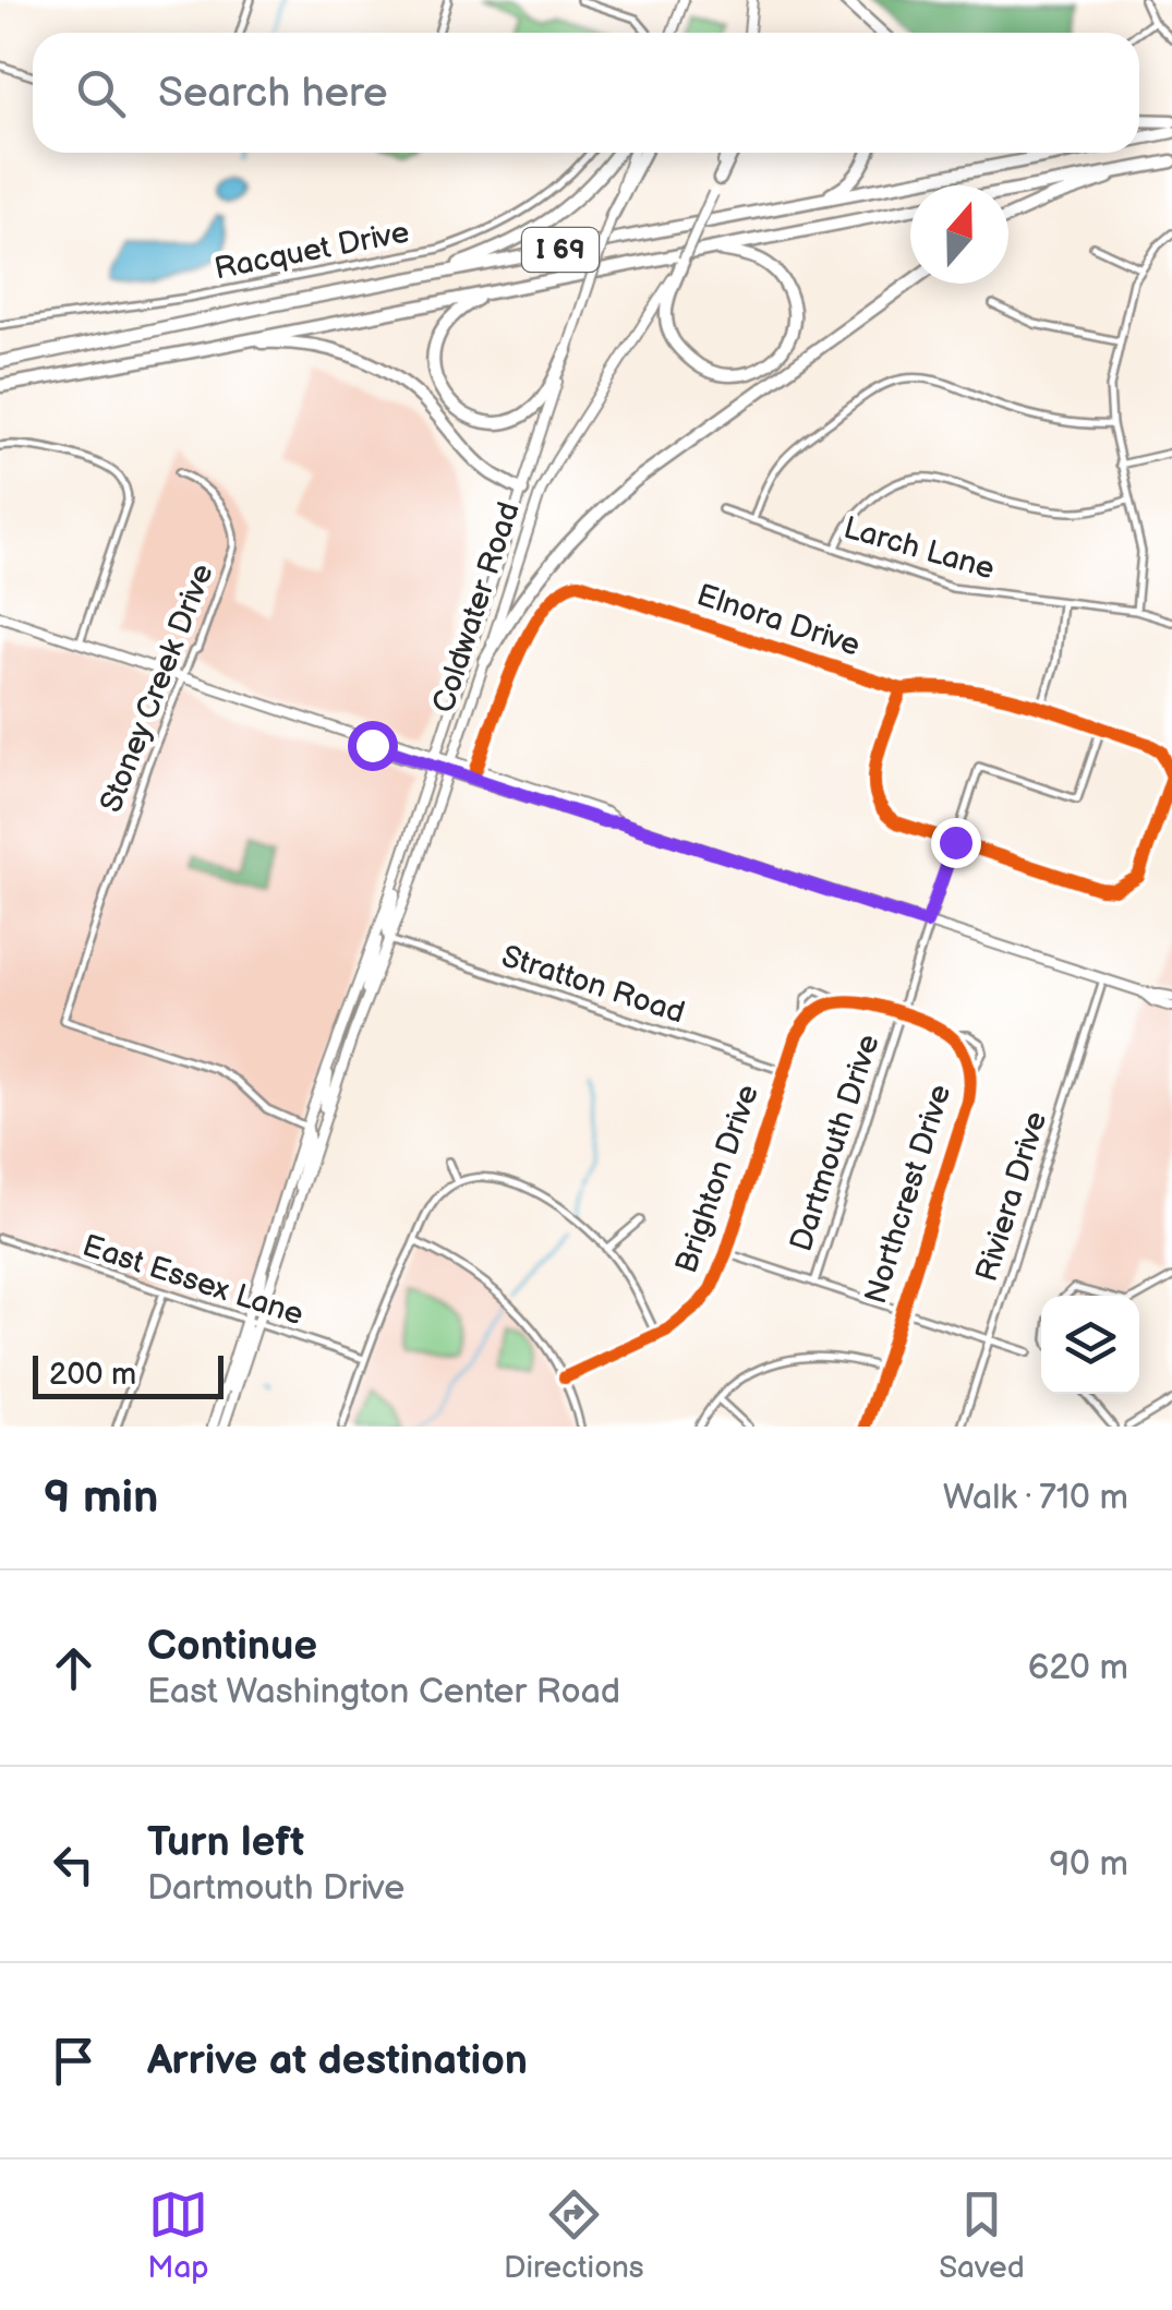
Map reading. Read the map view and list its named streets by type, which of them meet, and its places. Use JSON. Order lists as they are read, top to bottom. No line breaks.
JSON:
{"streets":{"highway":["I 69"],"main road":["Coldwater Road"],"street":["Racquet Drive","Larch Lane","Elnora Drive","Stoney Creek Drive","Stratton Road","Dartmouth Drive","Brighton Drive","Northcrest Drive","Riviera Drive","East Essex Lane"]},"crossings":[["Coldwater Road","Stoney Creek Drive"],["Coldwater Road","Stratton Road"],["Coldwater Road","East Essex Lane"],["Elnora Drive","Dartmouth Drive"],["Stratton Road","Brighton Drive"],["Dartmouth Drive","Brighton Drive"]],"scale_bar":"200 m","north":"top","page":{"search":"Search here","scale":"200 m","heading":["9 min","Walk · 710 m"],"list":[["Continue","East Washington Center Road","620 m"],["Turn left","Dartmouth Drive","90 m"],"Arrive at destination"],"nav":["Map","Directions","Saved"]}}
